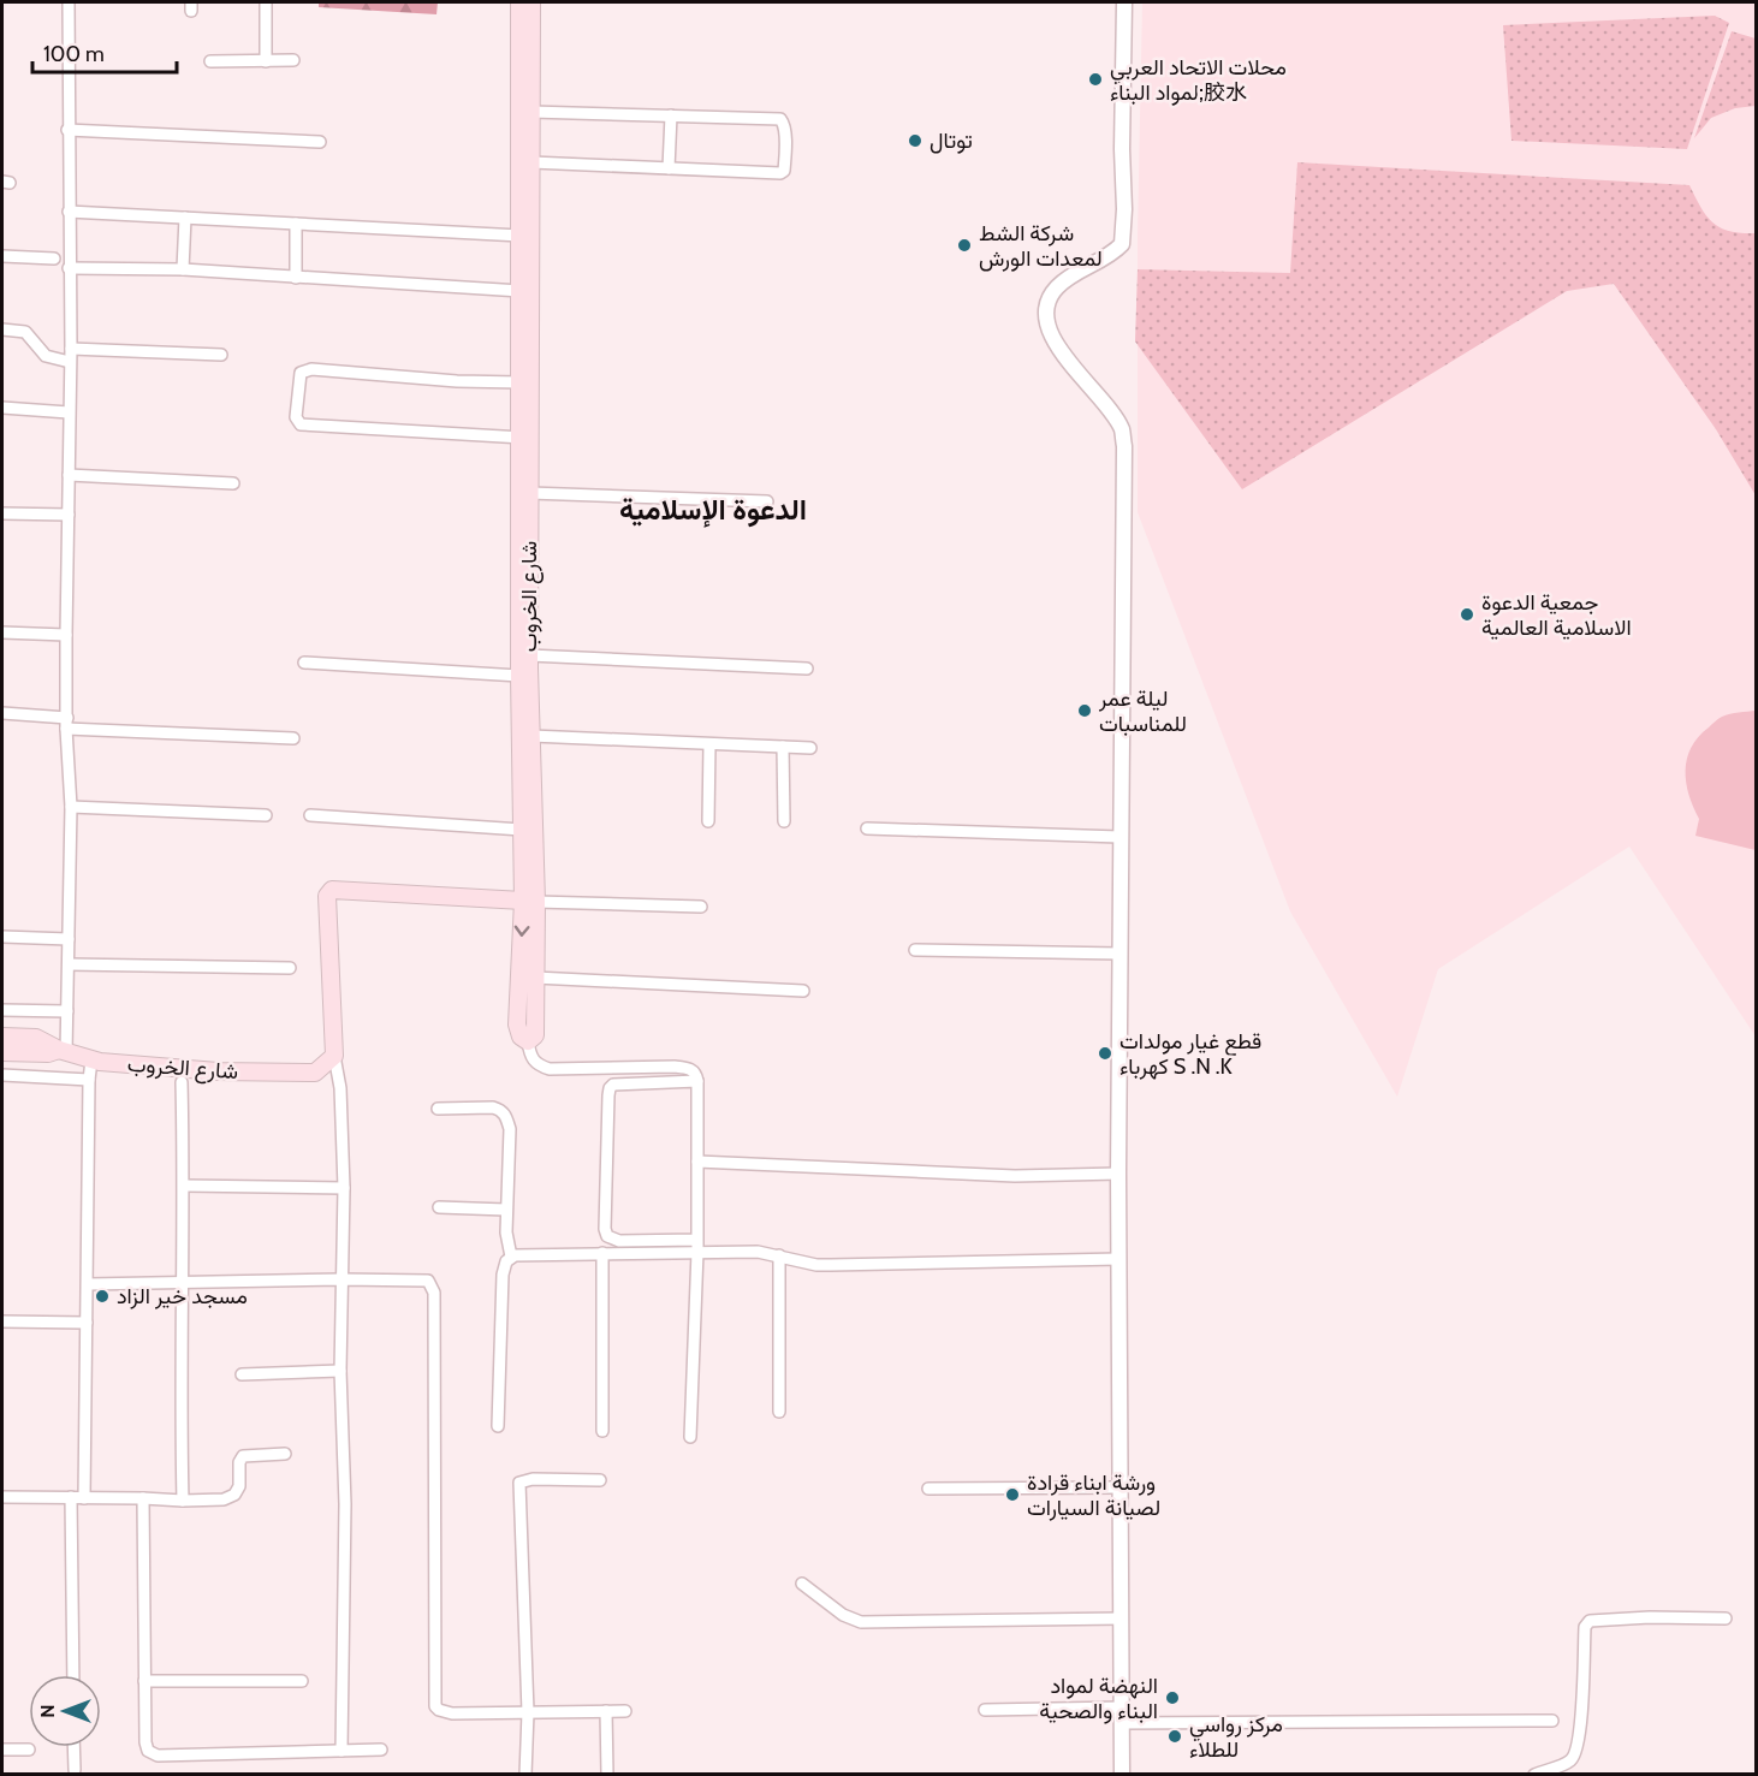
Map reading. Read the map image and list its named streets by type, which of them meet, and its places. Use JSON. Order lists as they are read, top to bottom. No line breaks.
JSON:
{"streets":{"main road":["شارع الخروب"]},"districts":["الدعوة الإسلامية"],"places":["محلات الاتحاد العربي لمواد البناء;胶水","توتال","شركة الشط لمعدات الورش","جمعية الدعوة الاسلامية العالمية","ليلة عمر للمناسبات","قطع غيار مولدات كهرباء S .N .K","مسجد خير الزاد","ورشة ابناء قرادة لصيانة السيارات","النهضة لمواد البناء والصحية","مركز رواسي للطلاء"],"scale_bar":"100 m","north":"left"}
